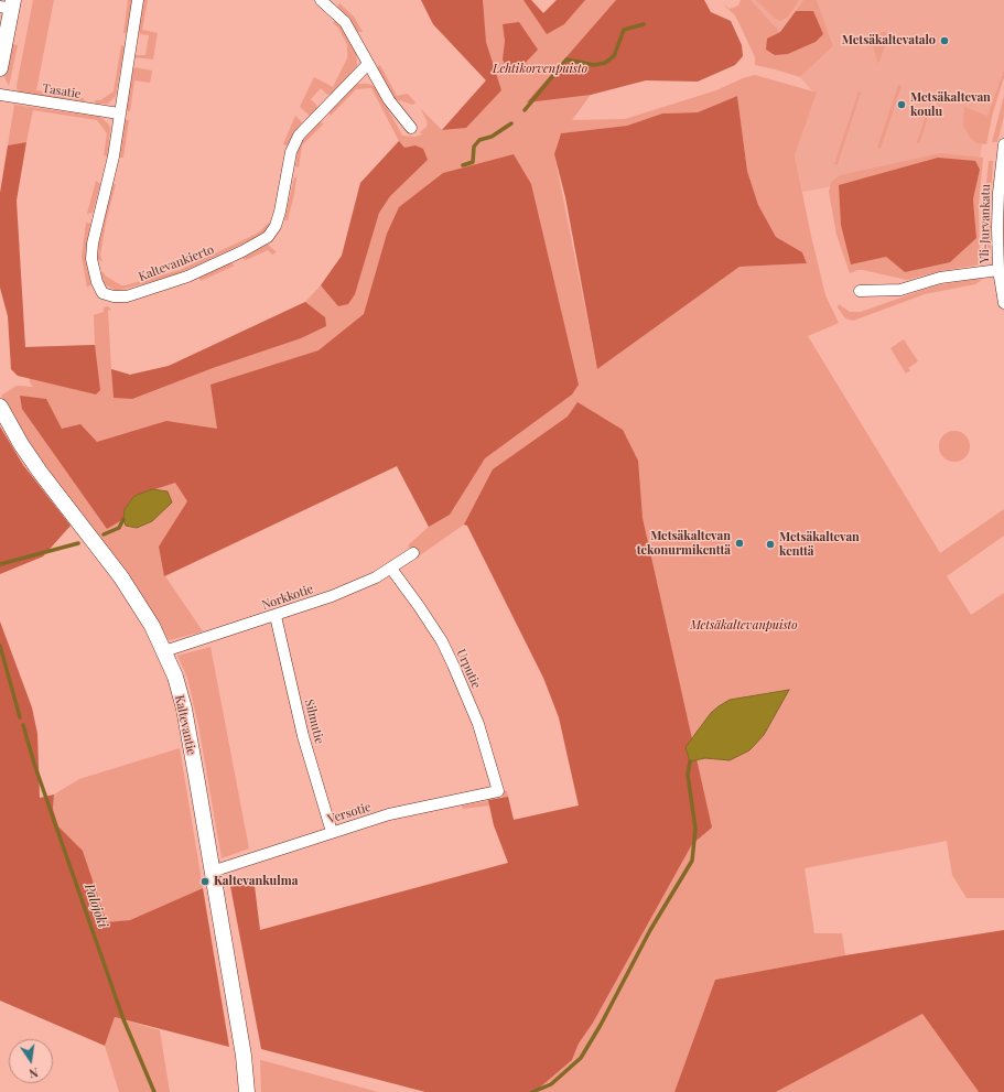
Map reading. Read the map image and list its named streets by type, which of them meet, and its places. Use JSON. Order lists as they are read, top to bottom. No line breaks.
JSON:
{"streets":{"street":["Tasatie","Yli-Jurvankatu","Kaltevankierto","Norkkotie","Urputie","Silmutie","Kaltevantie","Versotie"]},"crossings":[["Tasatie","Kaltevankierto"],["Norkkotie","Urputie"],["Norkkotie","Silmutie"],["Norkkotie","Kaltevantie"],["Urputie","Versotie"],["Silmutie","Versotie"],["Kaltevantie","Versotie"]],"water":["Palojoki"],"parks":["Lehtikorvenpuisto","Metsäkaltevanpuisto"],"places":["Metsäkaltevatalo","Metsäkaltevan koulu","Metsäkaltevan tekonurmikenttä","Metsäkaltevan kenttä","Kaltevankulma"],"north":"bottom"}
